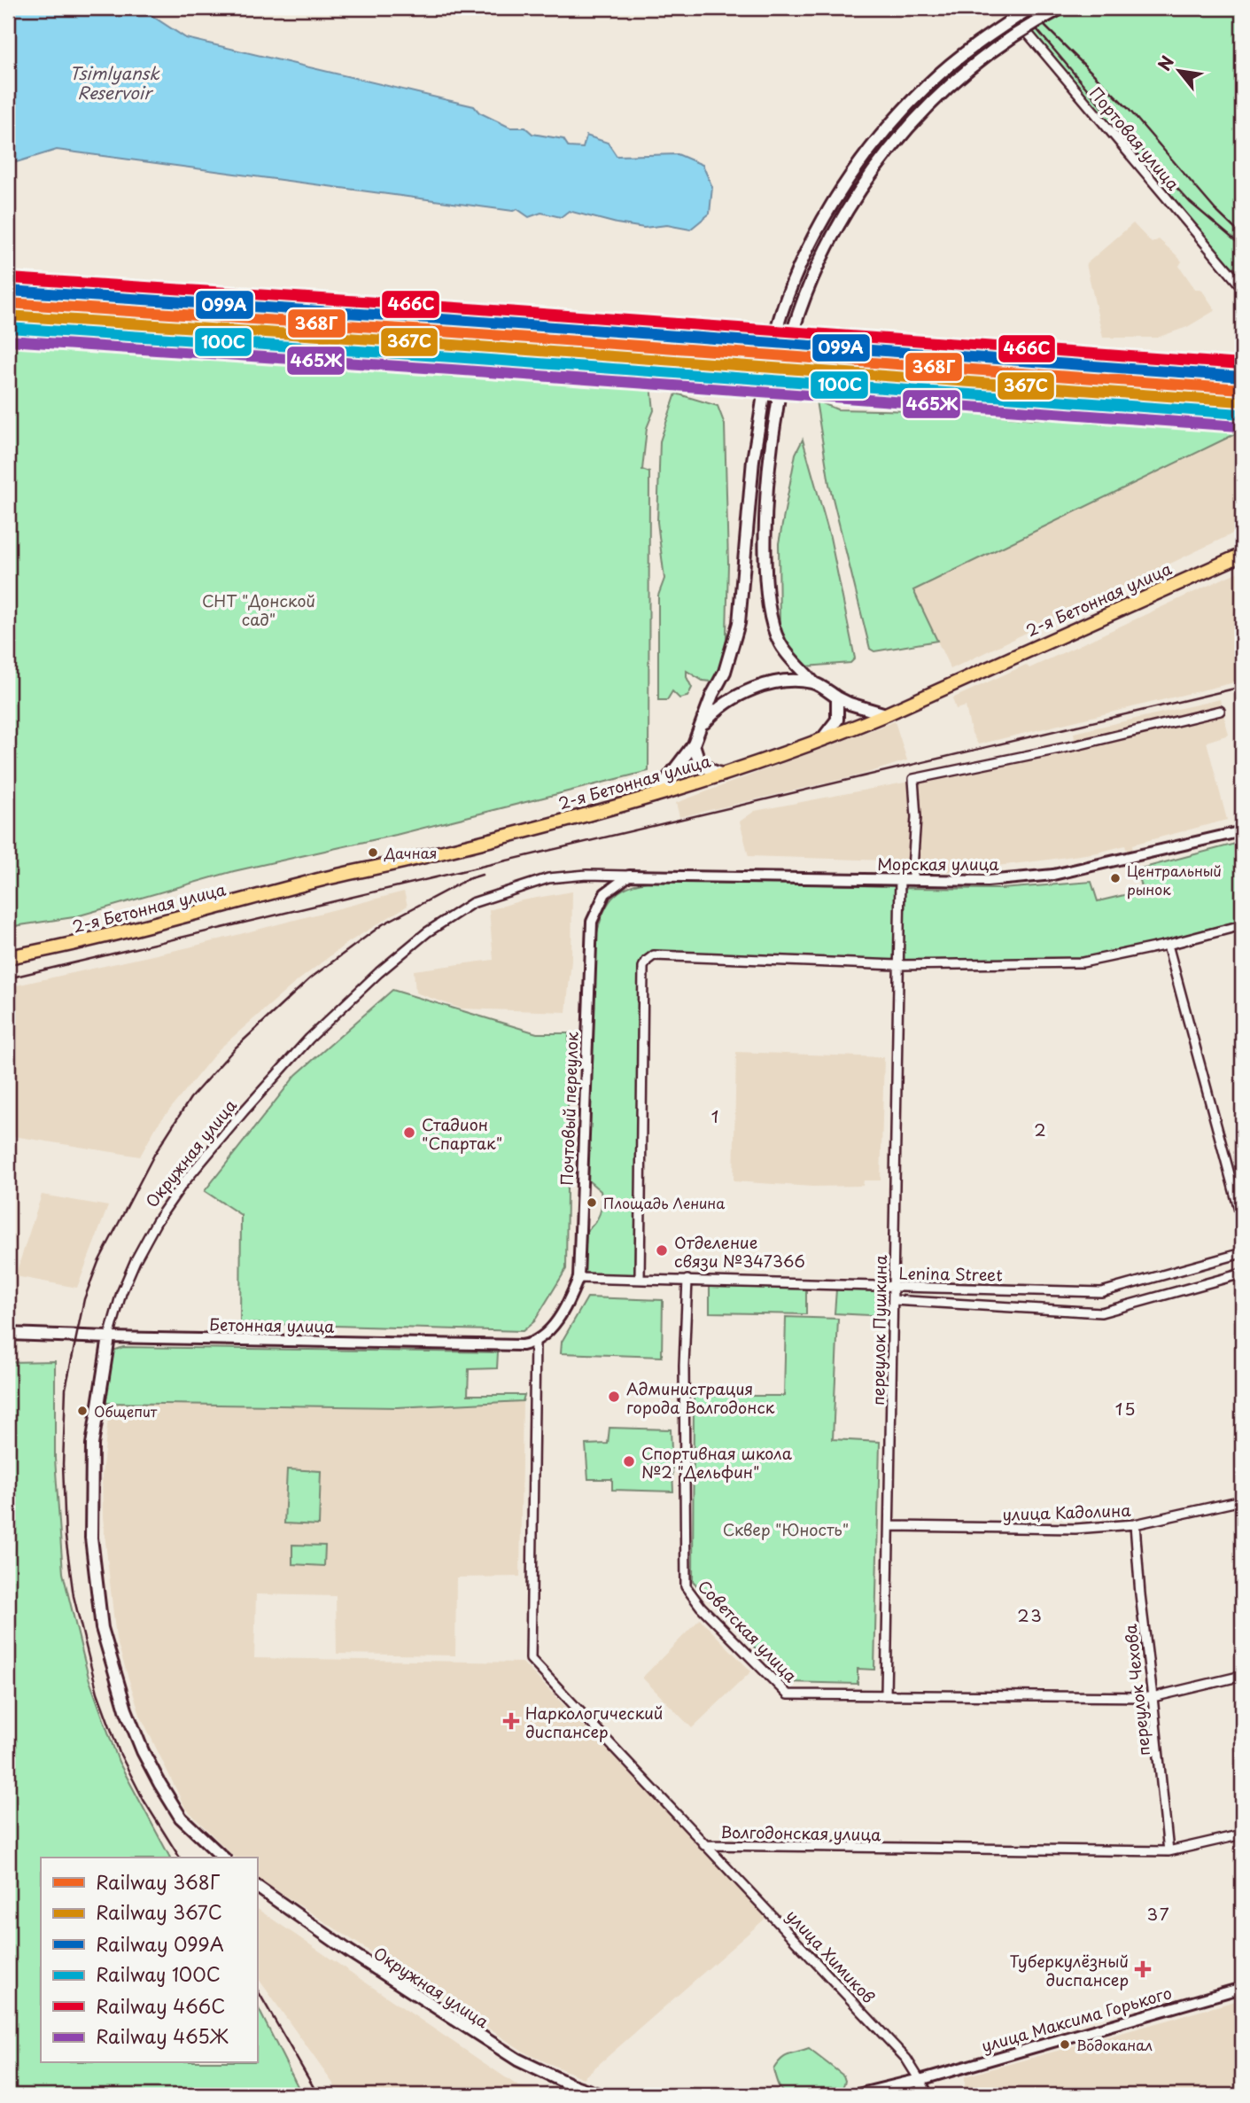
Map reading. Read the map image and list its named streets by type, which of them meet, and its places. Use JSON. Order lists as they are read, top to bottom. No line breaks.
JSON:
{"streets":{"main road":["2-я Бетонная улица","Окружная улица","Бетонная улица","улица Химиков"],"street":["Портовая улица","Морская улица","Почтовый переулок","Lenina Street","переулок Пушкина","улица Кадолина","Советская улица","переулок Чехова","Волгодонская улица","улица Максима Горького"]},"crossings":[["Морская улица","Почтовый переулок"],["Морская улица","Окружная улица"],["Морская улица","переулок Пушкина"],["Почтовый переулок","Окружная улица"],["Почтовый переулок","Lenina Street"],["Почтовый переулок","Бетонная улица"],["Почтовый переулок","Волгодонская улица"],["Окружная улица","Бетонная улица"],["Lenina Street","переулок Пушкина"],["Lenina Street","Советская улица"],["Бетонная улица","Волгодонская улица"],["переулок Пушкина","улица Кадолина"],["переулок Пушкина","Советская улица"],["улица Кадолина","переулок Чехова"],["Советская улица","переулок Чехова"],["переулок Чехова","Волгодонская улица"],["Волгодонская улица","улица Химиков"],["улица Химиков","улица Максима Горького"]],"districts":["1","2","15","23","37"],"water":["Tsimlyansk Reservoir"],"parks":["СНТ \"Донской сад\"","Сквер \"Юность\""],"places":{"other":["Дачная","Центральный рынок","Стадион \"Спартак\"","Площадь Ленина","Отделение связи №347366","Администрация города Волгодонск","Общепит","Спортивная школа №2 \"Дельфин\"","Водоканал"],"health":["Наркологический диспансер","Туберкулёзный диспансер"]},"lines":["rail line 466С","rail line 099А","rail line 368Г","rail line 367С","rail line 100C","rail line 465Ж"],"legend":["Railway 368Г","Railway 367С","Railway 099А","Railway 100C","Railway 466С","Railway 465Ж"],"north":"top left"}
